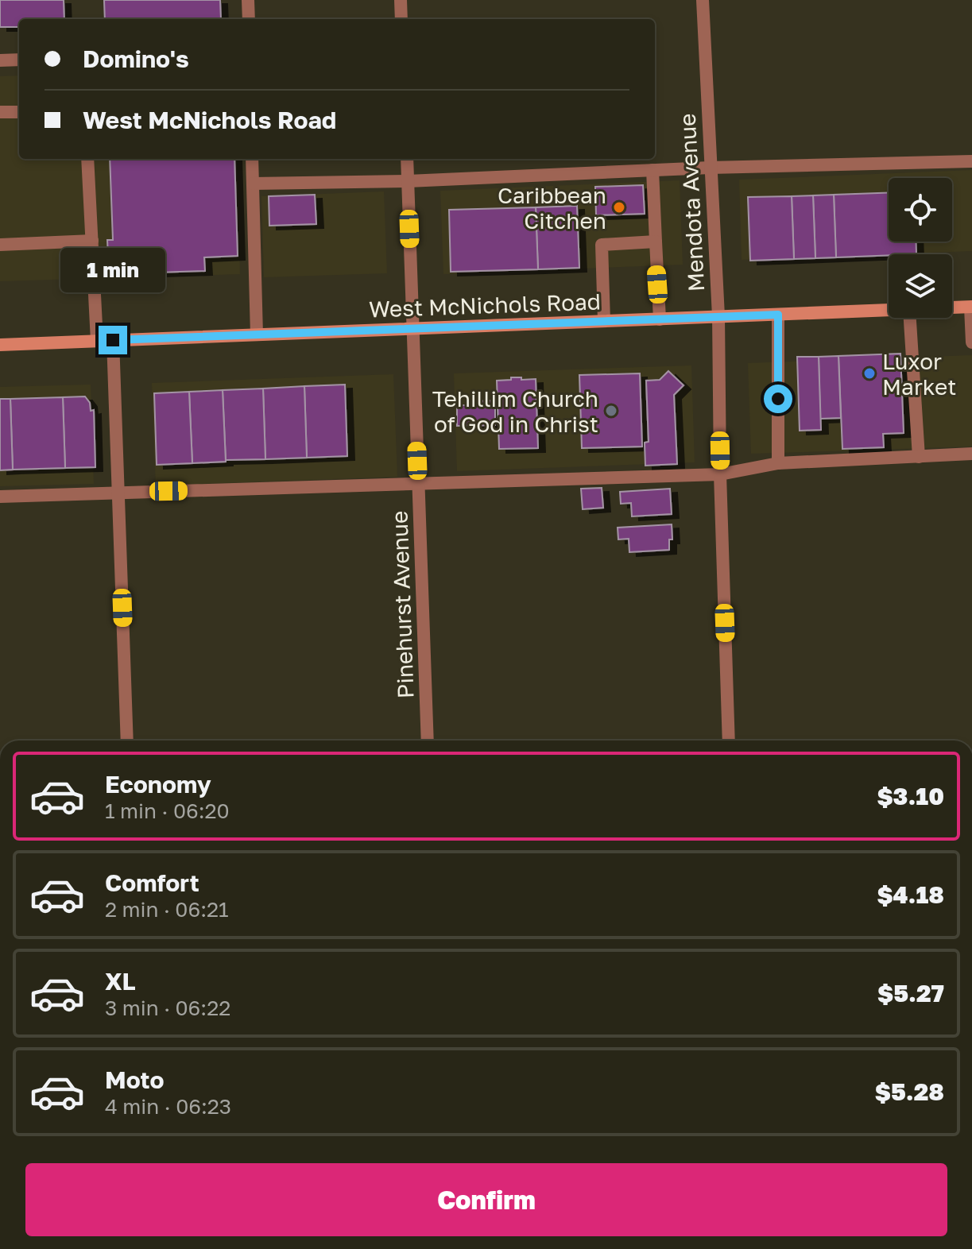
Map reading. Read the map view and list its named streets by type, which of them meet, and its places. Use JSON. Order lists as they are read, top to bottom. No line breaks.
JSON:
{"streets":{"main road":["West McNichols Road"],"street":["Mendota Avenue","Pinehurst Avenue"]},"crossings":[["Mendota Avenue","West McNichols Road"],["West McNichols Road","Pinehurst Avenue"]],"places":["Caribbean Citchen","Luxor Market","Tehillim Church of God in Christ"],"page":{"banner":["Domino's","West McNichols Road"],"bubble":"1 min","list":[{"name":"Economy","note":"1 min · 06:20","value":"$3.10"},{"name":"Comfort","note":"2 min · 06:21","value":"$4.18"},{"name":"XL","note":"3 min · 06:22","value":"$5.27"},{"name":"Moto","note":"4 min · 06:23","value":"$5.28"}],"buttons":"Confirm"}}
